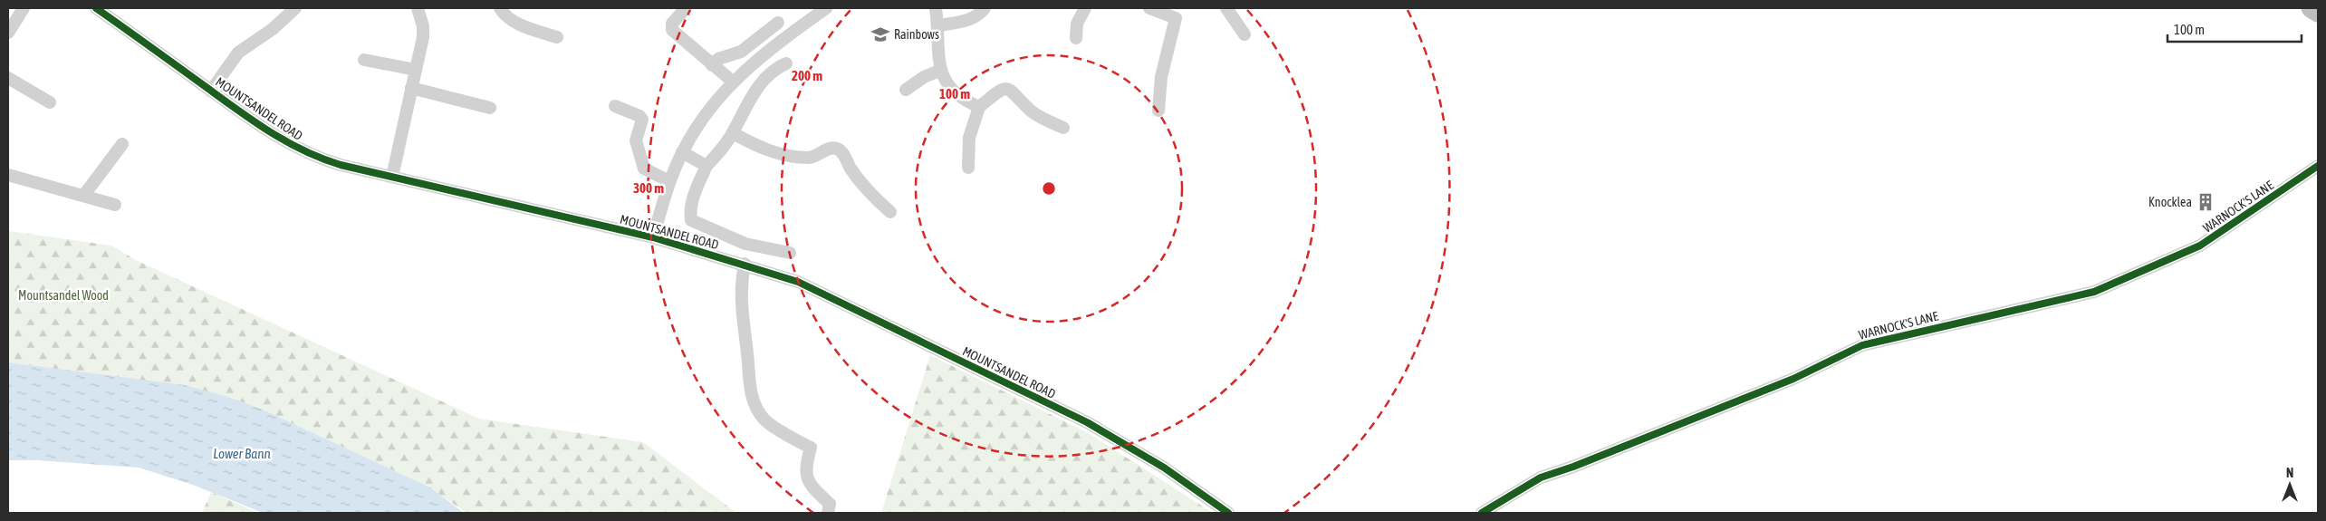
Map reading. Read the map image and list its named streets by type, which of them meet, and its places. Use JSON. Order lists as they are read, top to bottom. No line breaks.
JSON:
{"streets":{"street":["MOUNTSANDEL ROAD","WARNOCK'S LANE"]},"water":["Lower Bann"],"parks":["Mountsandel Wood"],"places":{"school or university":["Rainbows"],"building":["Knocklea"]},"scale_bar":"100 m","north":"top","rings":["200 m","100 m","300 m"]}
